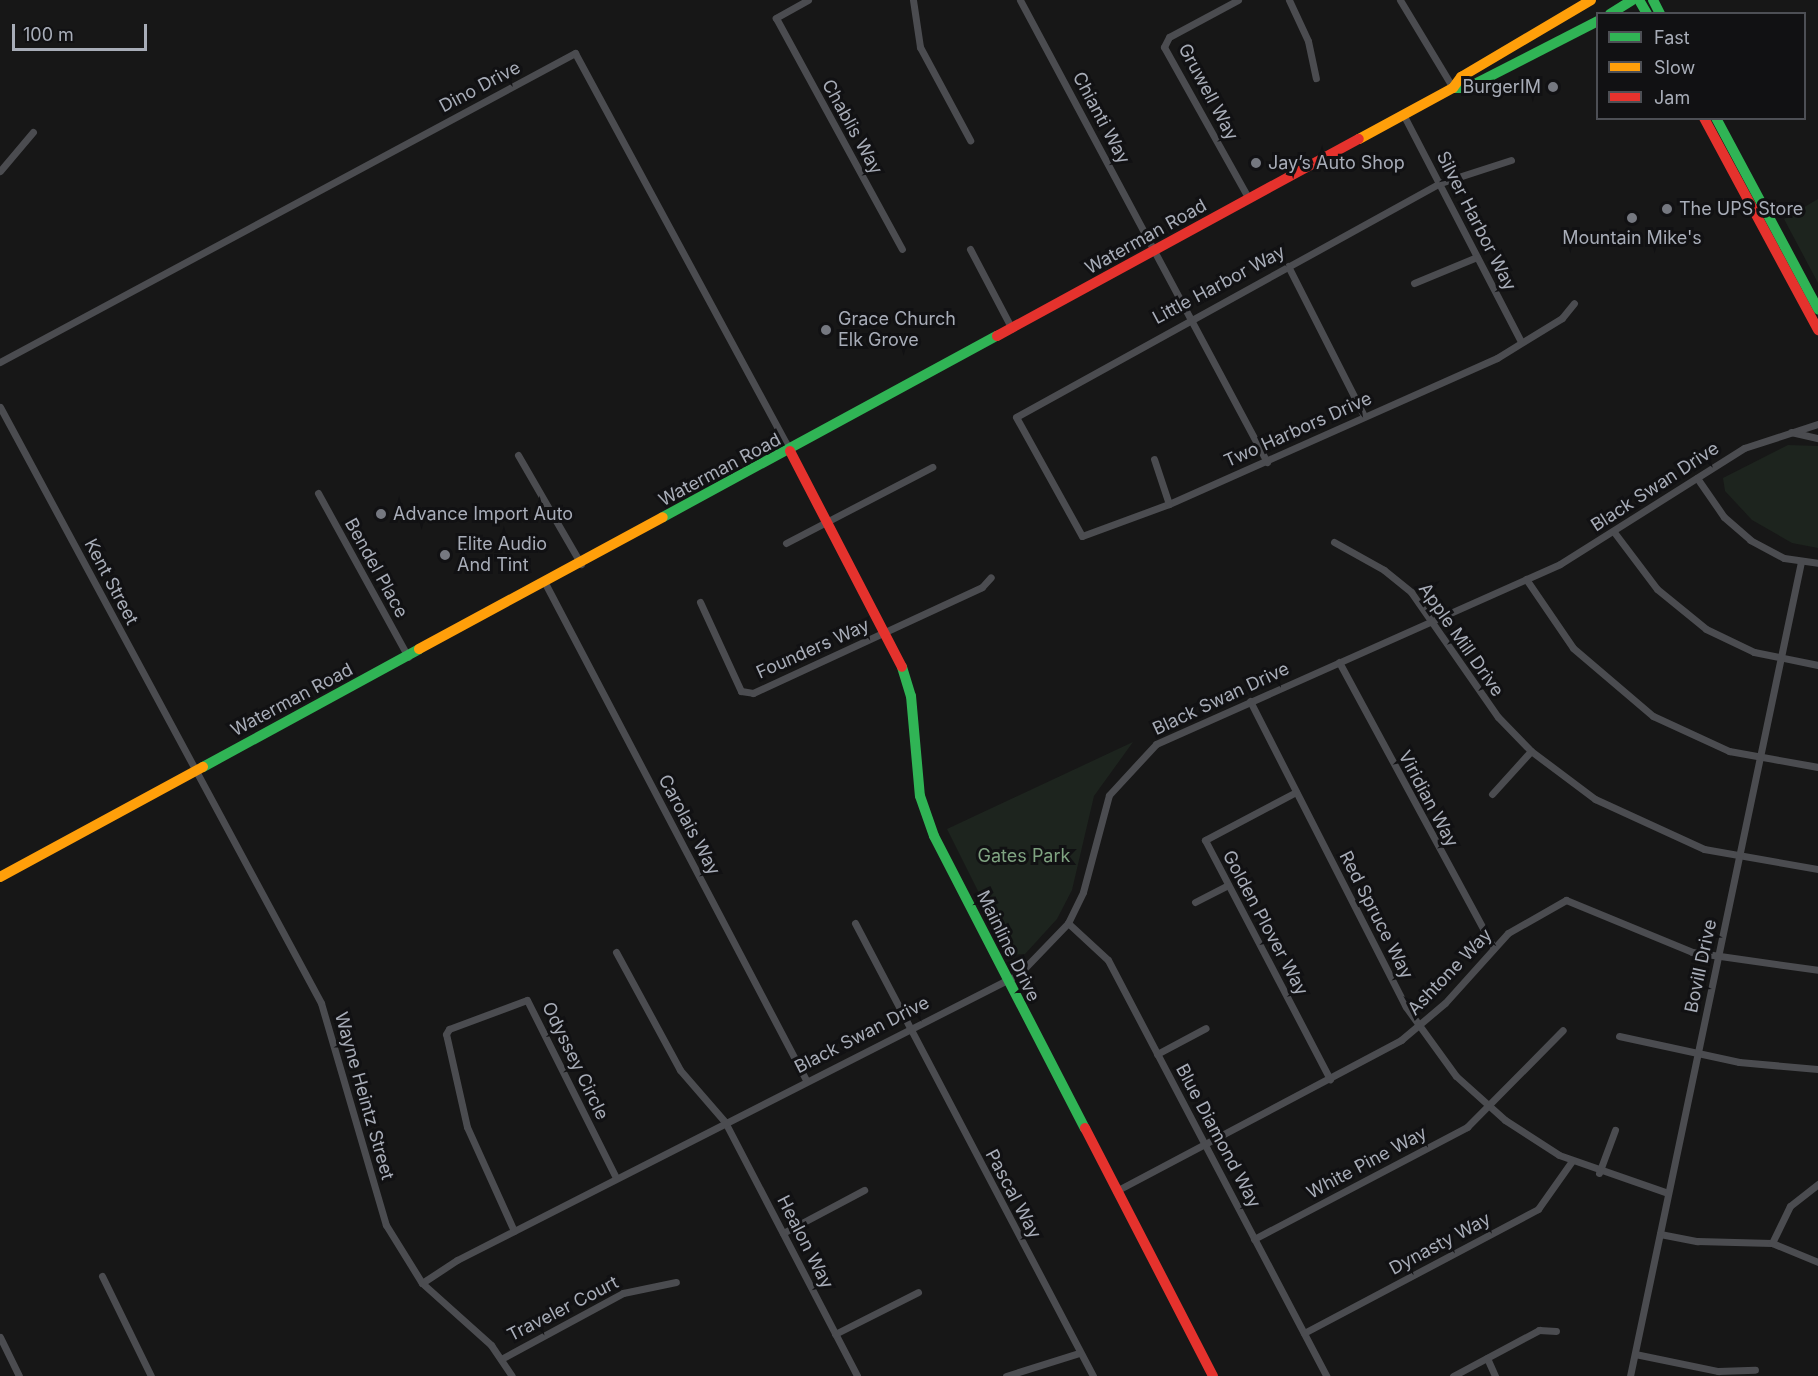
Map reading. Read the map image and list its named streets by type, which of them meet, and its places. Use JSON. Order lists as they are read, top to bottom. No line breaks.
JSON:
{"streets":{"main road":["Waterman Road","Mainline Drive"],"street":["Dino Drive","Gruwell Way","Chianti Way","Chablis Way","Silver Harbor Way","Little Harbor Way","Two Harbors Drive","Black Swan Drive","Bendel Place","Kent Street","Apple Mill Drive","Founders Way","Viridian Way","Carolais Way","Red Spruce Way","Golden Plover Way","Bovill Drive","Ashtone Way","Odyssey Circle","Wayne Heintz Street","Blue Diamond Way","White Pine Way","Pascal Way","Healon Way","Dynasty Way","Traveler Court"]},"crossings":[["Dino Drive","Waterman Road"],["Dino Drive","Mainline Drive"],["Gruwell Way","Waterman Road"],["Chianti Way","Waterman Road"],["Chianti Way","Little Harbor Way"],["Chianti Way","Two Harbors Drive"],["Silver Harbor Way","Waterman Road"],["Silver Harbor Way","Little Harbor Way"],["Silver Harbor Way","Two Harbors Drive"],["Waterman Road","Bendel Place"],["Waterman Road","Kent Street"],["Waterman Road","Carolais Way"],["Waterman Road","Mainline Drive"],["Waterman Road","Wayne Heintz Street"],["Little Harbor Way","Two Harbors Drive"],["Black Swan Drive","Apple Mill Drive"],["Black Swan Drive","Viridian Way"],["Black Swan Drive","Carolais Way"],["Black Swan Drive","Red Spruce Way"],["Black Swan Drive","Mainline Drive"],["Black Swan Drive","Odyssey Circle"],["Black Swan Drive","Wayne Heintz Street"],["Black Swan Drive","Blue Diamond Way"],["Black Swan Drive","Pascal Way"],["Black Swan Drive","Healon Way"],["Kent Street","Wayne Heintz Street"],["Apple Mill Drive","Bovill Drive"],["Founders Way","Mainline Drive"],["Viridian Way","Ashtone Way"],["Red Spruce Way","Golden Plover Way"],["Red Spruce Way","Bovill Drive"],["Red Spruce Way","Ashtone Way"],["Red Spruce Way","White Pine Way"],["Red Spruce Way","Dynasty Way"],["Golden Plover Way","Ashtone Way"],["Mainline Drive","Ashtone Way"],["Bovill Drive","Ashtone Way"],["Ashtone Way","Blue Diamond Way"],["Wayne Heintz Street","Traveler Court"],["Blue Diamond Way","White Pine Way"],["Blue Diamond Way","Dynasty Way"]],"parks":["Gates Park"],"places":["BurgerIM","Jay’s Auto Shop","The UPS Store","Mountain Mike's","Grace Church Elk Grove","Advance Import Auto","Elite Audio And Tint"],"legend":["Fast","Slow","Jam"],"scale_bar":"100 m"}
